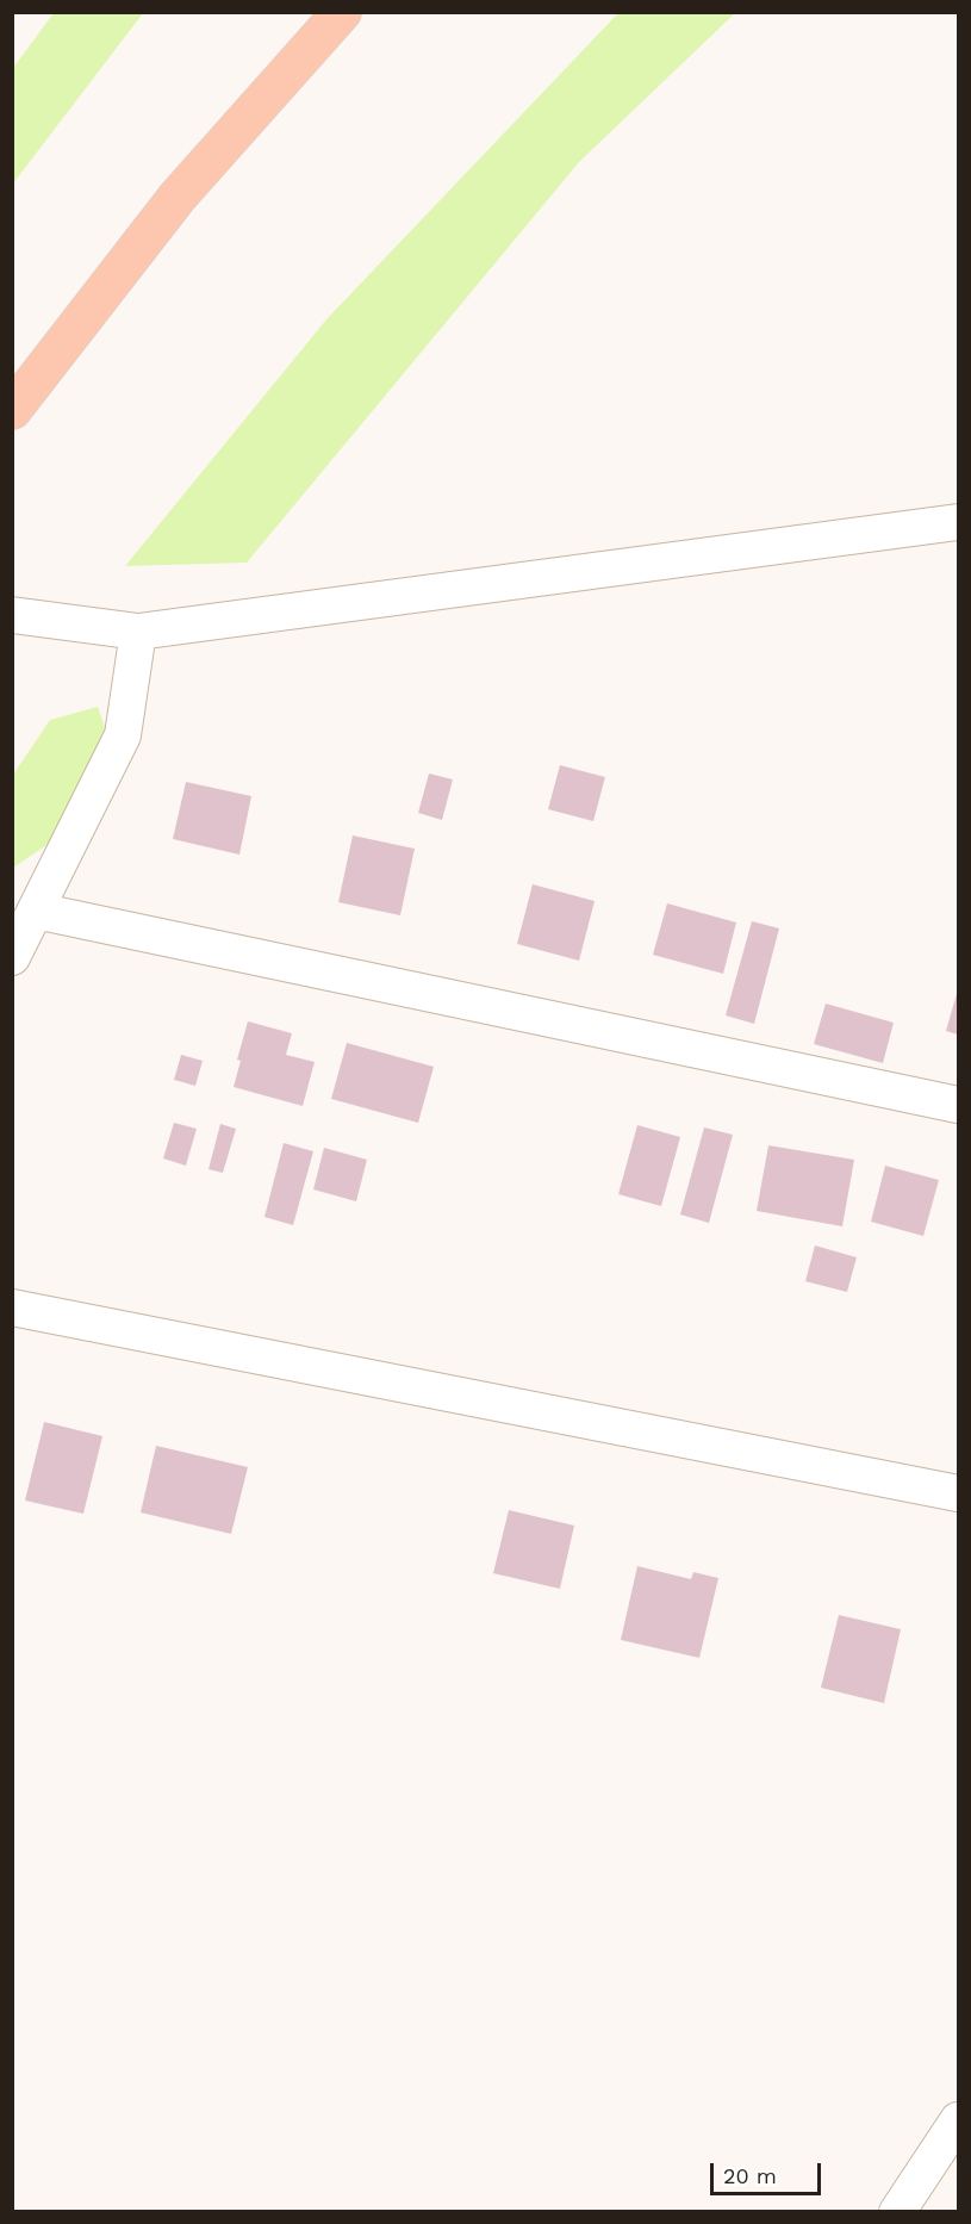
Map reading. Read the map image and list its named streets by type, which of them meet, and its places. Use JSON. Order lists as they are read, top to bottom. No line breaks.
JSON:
{"scale_bar":"20 m"}
